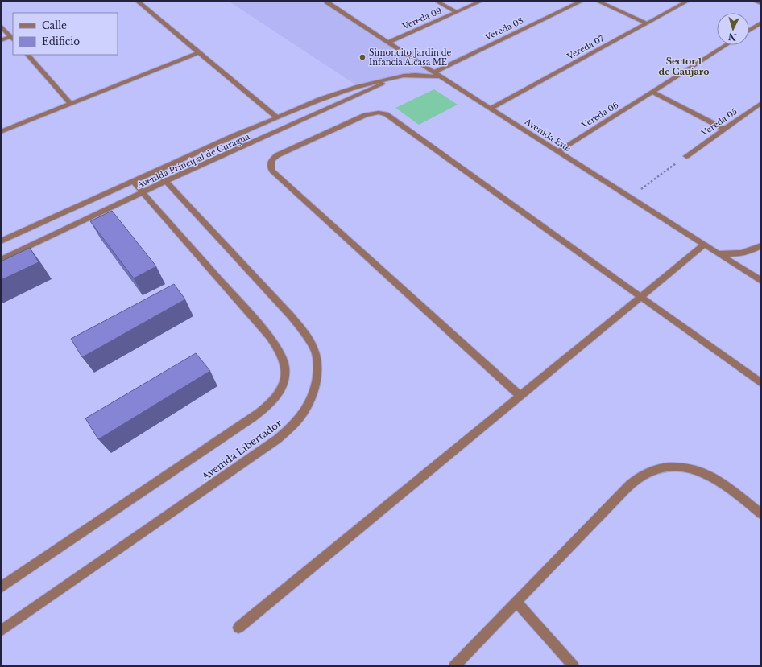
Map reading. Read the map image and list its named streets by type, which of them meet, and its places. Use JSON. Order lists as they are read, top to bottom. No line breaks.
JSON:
{"streets":{"street":["Vereda 09","Vereda 08","Vereda 07","Vereda 06","Vereda 05","Avenida Este","Avenida Principal de Curagua","Avenida Libertador"]},"crossings":[["Vereda 09","Avenida Este"],["Vereda 08","Avenida Este"],["Vereda 07","Avenida Este"],["Vereda 06","Avenida Este"],["Avenida Este","Avenida Principal de Curagua"],["Avenida Principal de Curagua","Avenida Libertador"]],"districts":["Sector 1 de Caujaro"],"places":["Simoncito Jardin de Infancia Alcasa ME"],"legend":["Calle","Edificio"],"north":"bottom"}
